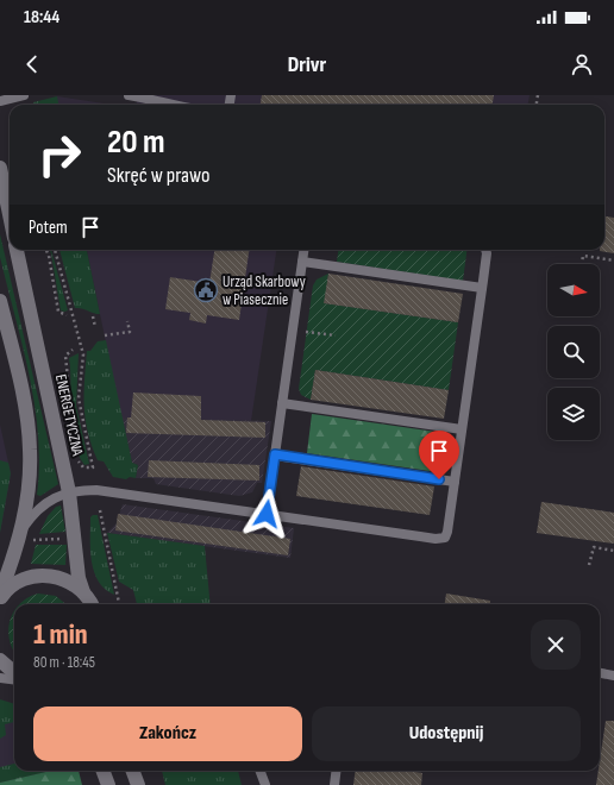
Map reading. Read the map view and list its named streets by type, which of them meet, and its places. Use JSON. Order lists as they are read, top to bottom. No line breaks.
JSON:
{"streets":{"street":["ENERGETYCZNA"]},"places":{"public building":["Urząd Skarbowy w Piasecznie"]},"north":"right","page":{"status":"18:44","header":"Drivr","turn":["20 m","Skręć w prawo"],"then":"Potem","heading":["1 min","80 m · 18:45"],"buttons":["Zakończ","Udostępnij"]}}
